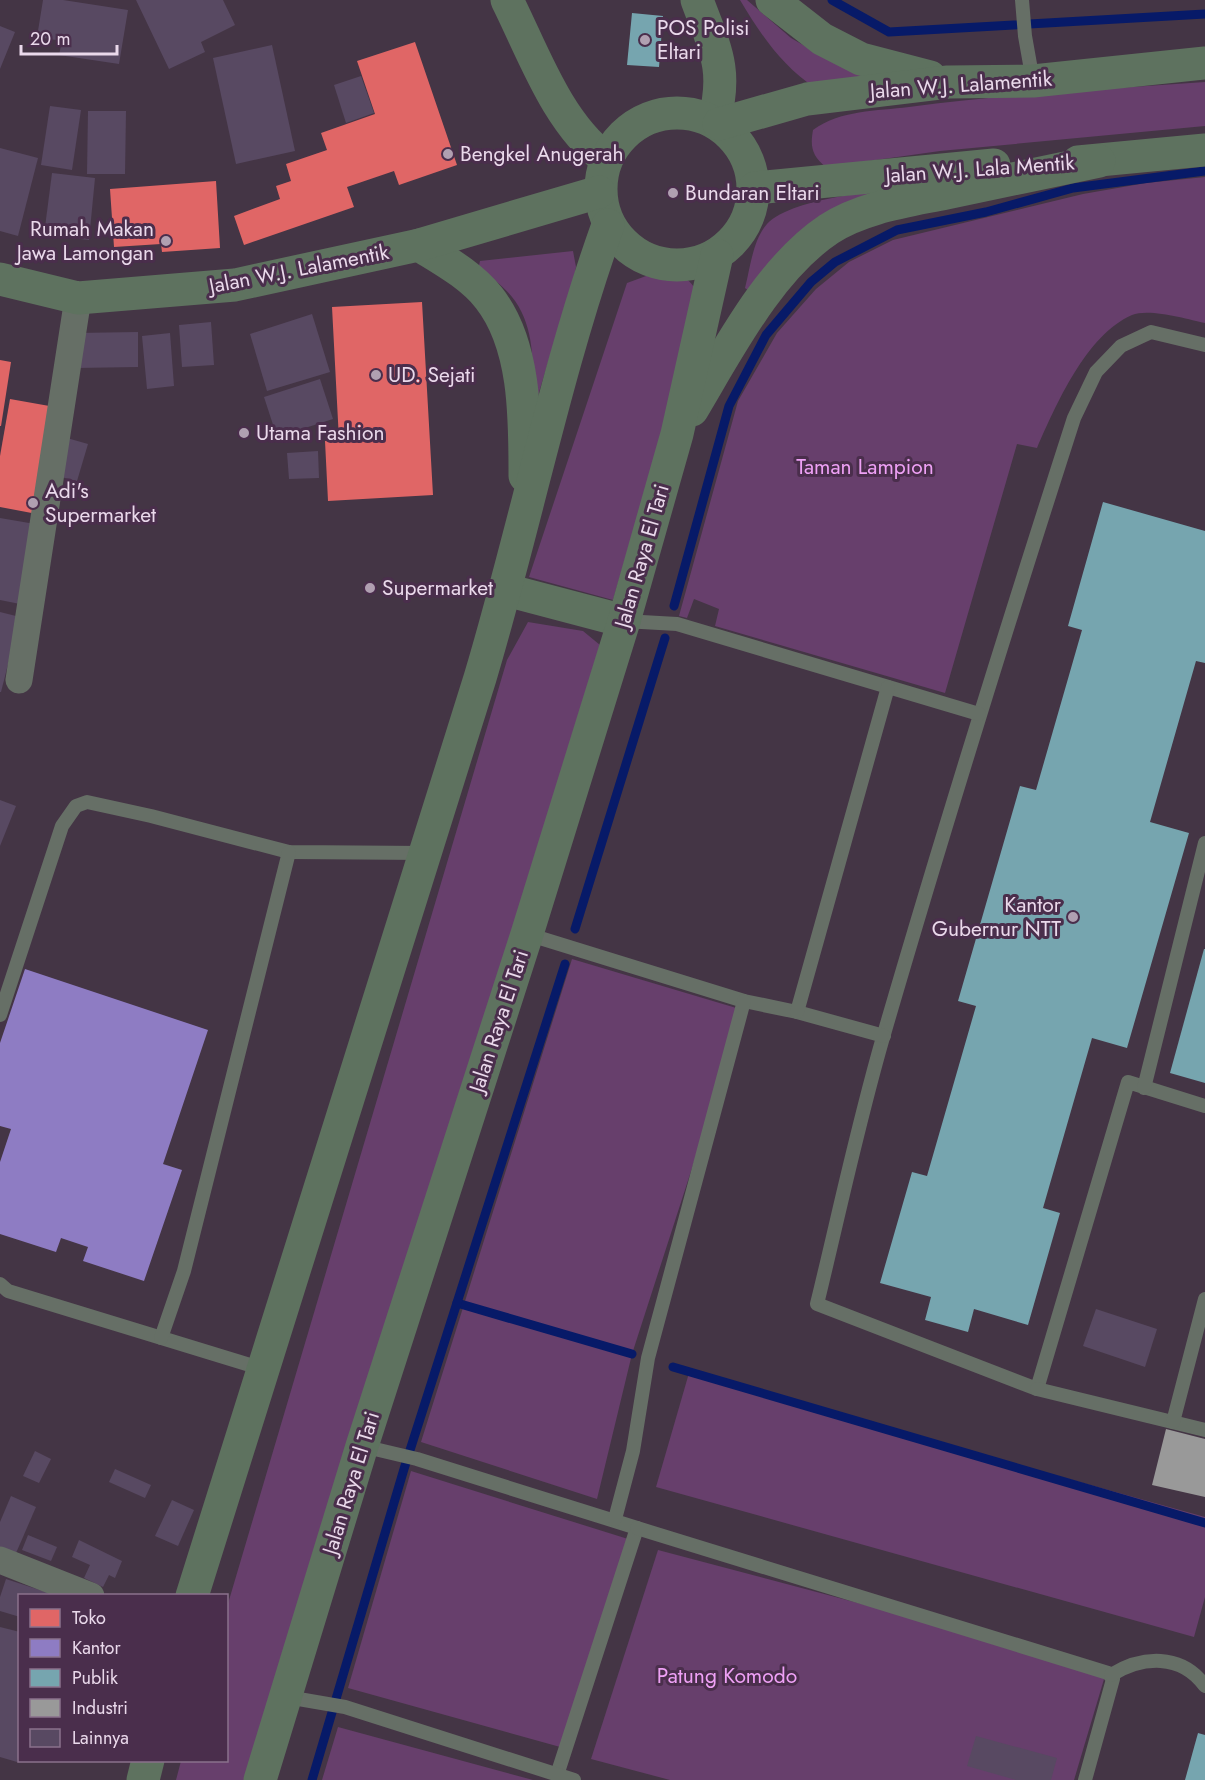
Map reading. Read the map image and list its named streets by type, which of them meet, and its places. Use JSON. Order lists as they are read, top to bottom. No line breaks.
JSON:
{"streets":{"main road":["Jalan W.J. Lalamentik","Jalan W.J. Lala Mentik","Jalan Raya El Tari"]},"crossings":[["Jalan W.J. Lalamentik","Jalan W.J. Lala Mentik"],["Jalan W.J. Lalamentik","Jalan Raya El Tari"],["Jalan W.J. Lala Mentik","Jalan Raya El Tari"]],"parks":["Taman Lampion","Patung Komodo"],"places":["POS Polisi Eltari","Bengkel Anugerah","Bundaran Eltari","Rumah Makan Jawa Lamongan","UD. Sejati","Utama Fashion","Adi's Supermarket","Supermarket","Kantor Gubernur NTT"],"legend":["Toko","Kantor","Publik","Industri","Lainnya"],"scale_bar":"20 m"}
